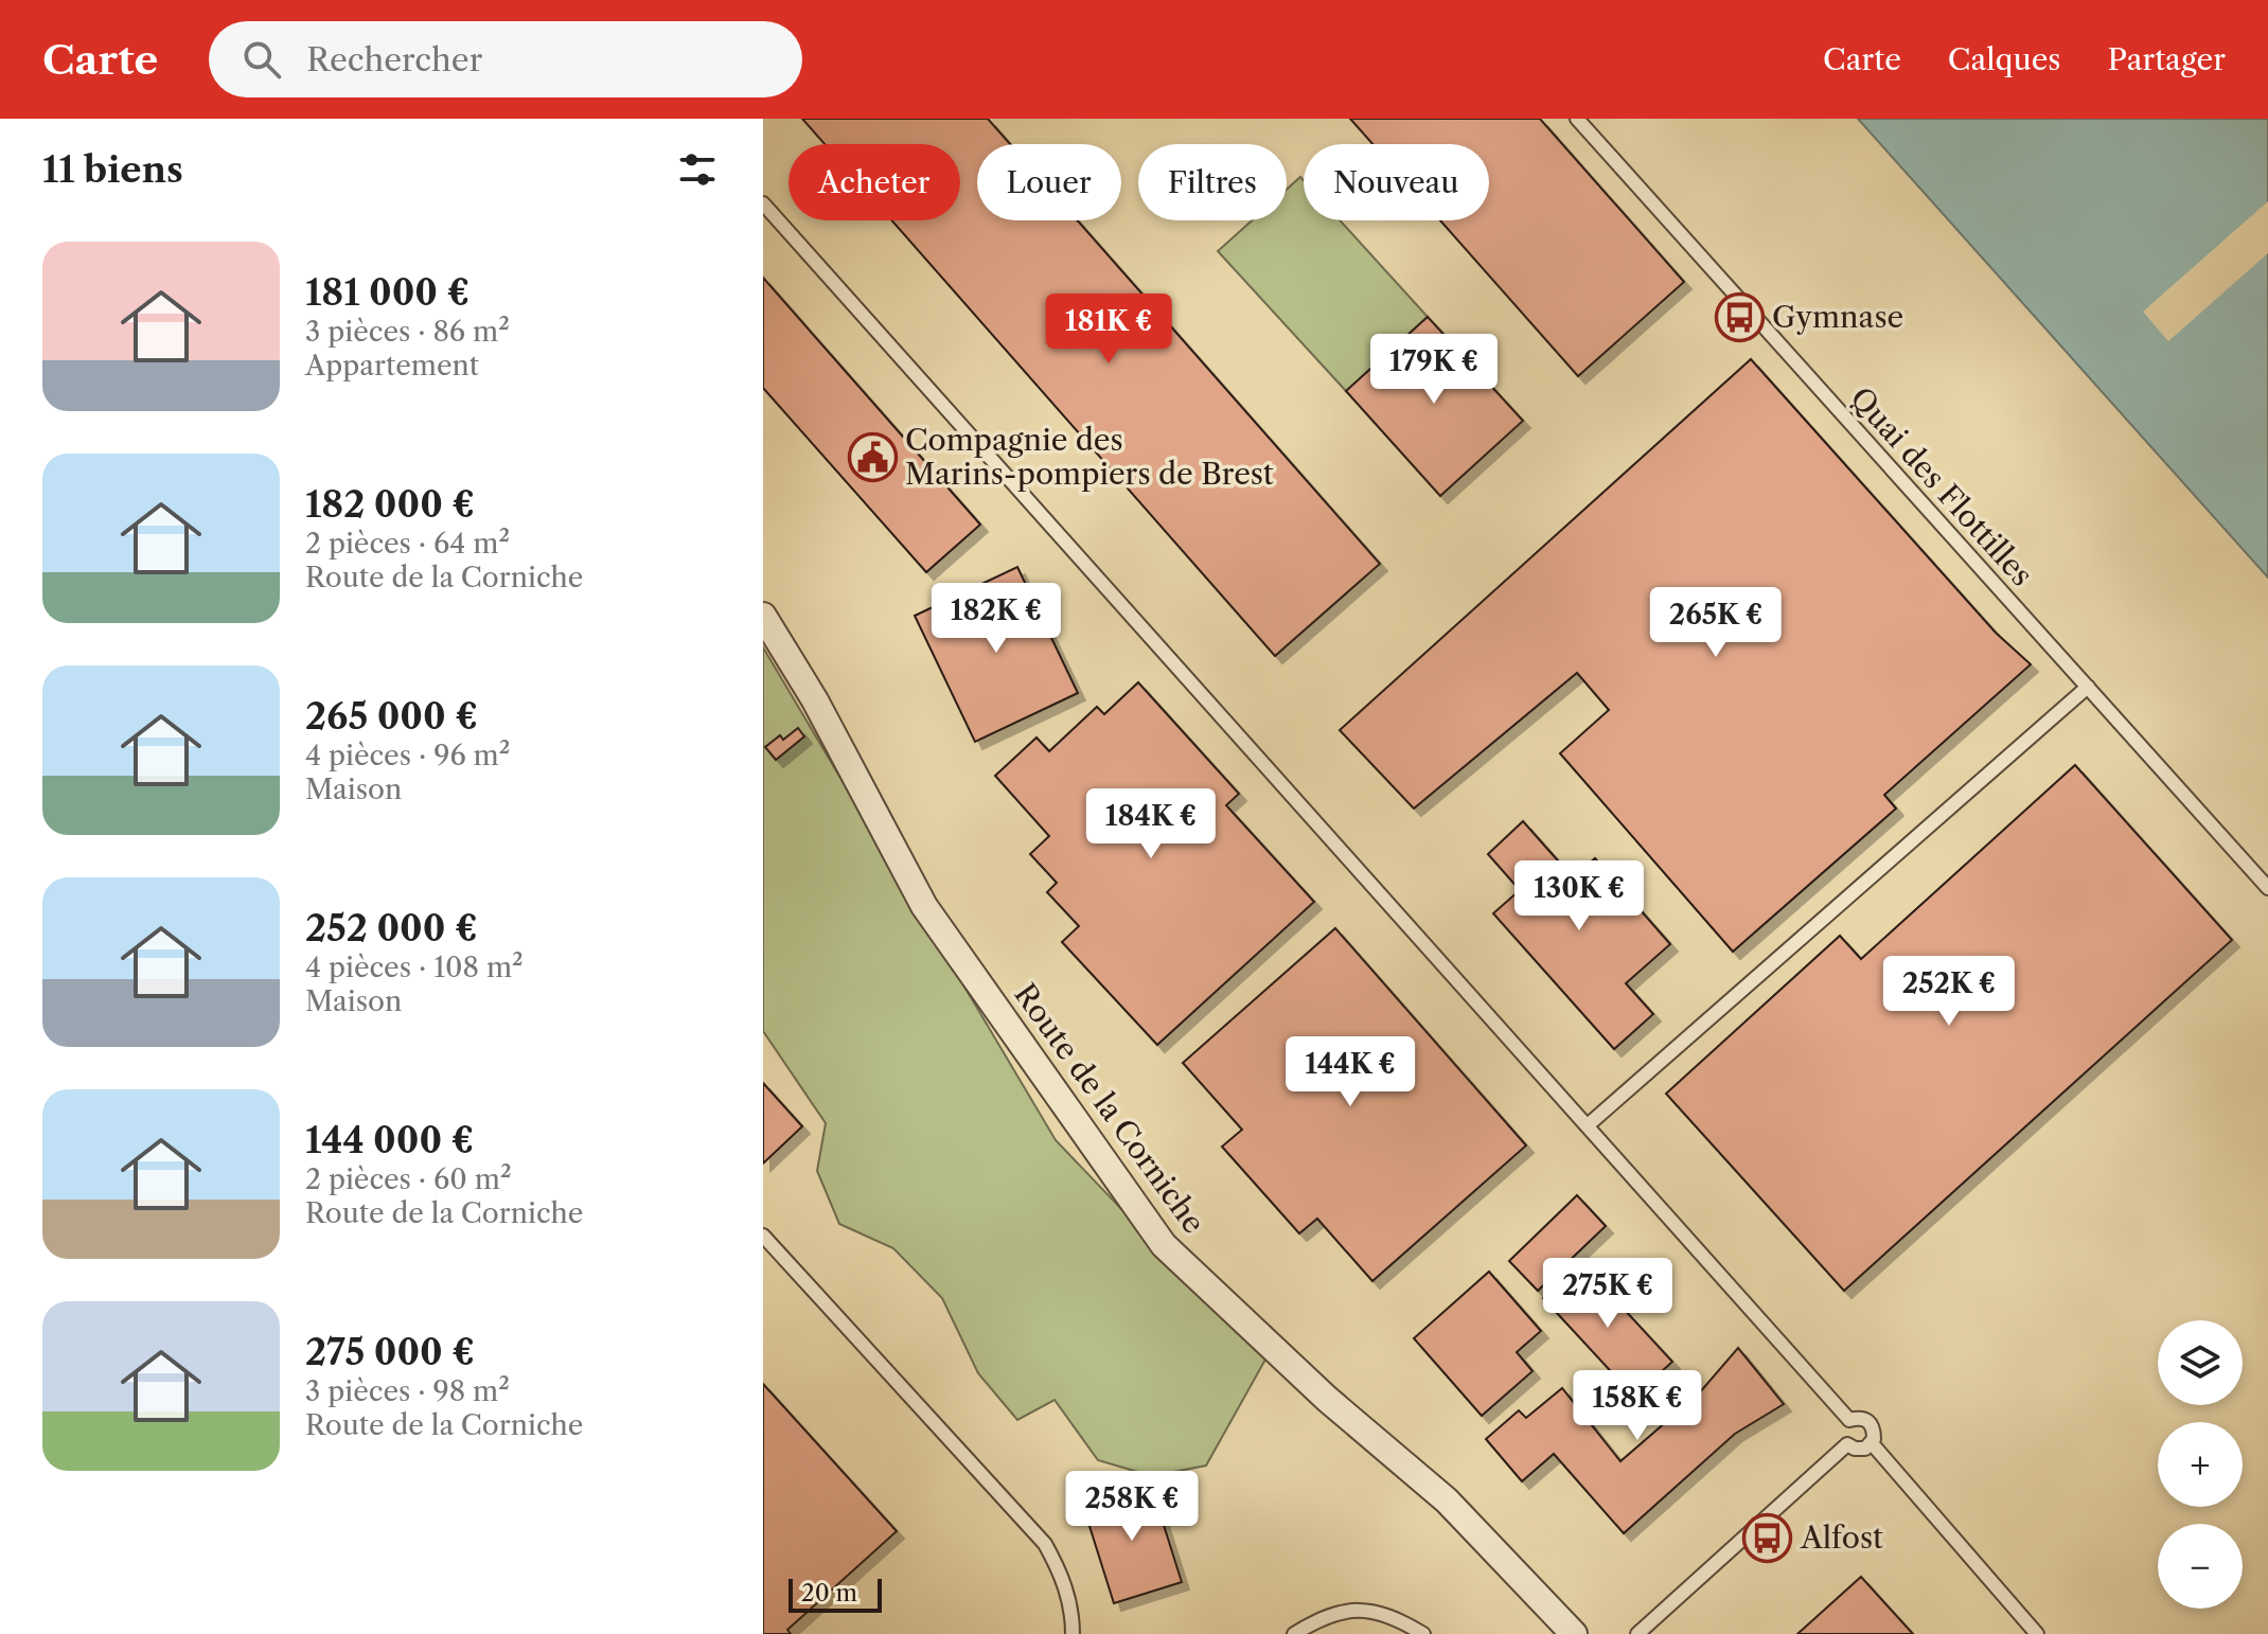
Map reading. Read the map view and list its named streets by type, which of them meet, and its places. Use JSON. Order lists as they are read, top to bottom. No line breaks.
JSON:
{"streets":{"street":["Route de la Corniche"],"lane":["Quai des Flottilles"]},"places":{"bus stop":["Gymnase","Alfost"],"public building":["Compagnie des Marins-pompiers de Brest"]},"scale_bar":"20 m","page":{"header":"Carte","search":"Rechercher","nav":["Carte","Calques","Partager"],"heading":"11 biens","chip":["Acheter","Louer","Filtres","Nouveau"],"list":[{"name":"181 000 €","note":"3 pièces · 86 m² · Appartement"},{"name":"182 000 €","note":"2 pièces · 64 m² · Route de la Corniche"},{"name":"265 000 €","note":"4 pièces · 96 m² · Maison"},{"name":"252 000 €","note":"4 pièces · 108 m² · Maison"},{"name":"144 000 €","note":"2 pièces · 60 m² · Route de la Corniche"},{"name":"275 000 €","note":"3 pièces · 98 m² · Route de la Corniche"}],"price":["181K €","179K €","182K €","265K €","184K €","130K €","252K €","144K €","275K €","158K €","258K €"],"map_buttons":["+","−"],"scale":"20 m"}}
